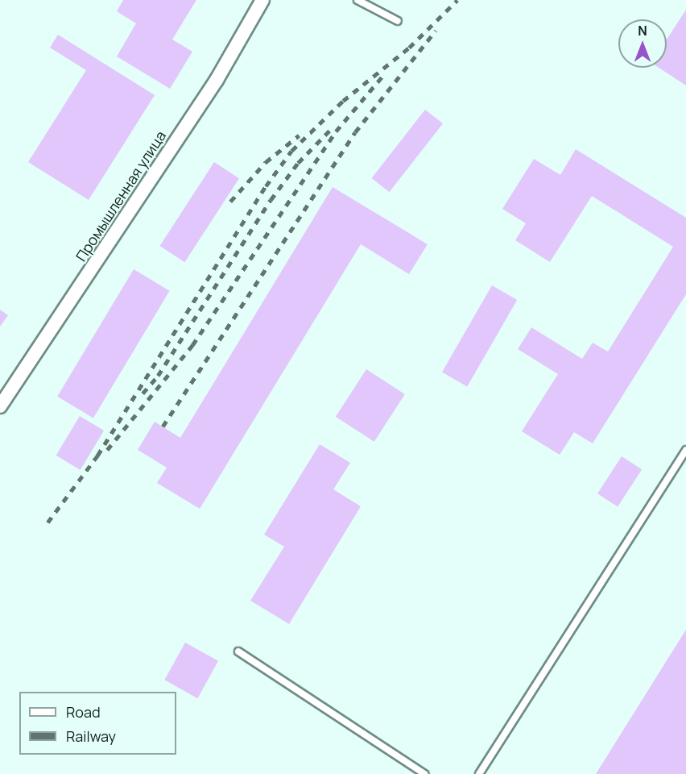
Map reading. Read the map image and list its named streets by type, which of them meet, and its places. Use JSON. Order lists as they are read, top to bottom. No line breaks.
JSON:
{"streets":{"street":["Промышленная улица"]},"legend":["Road","Railway"],"north":"top"}
